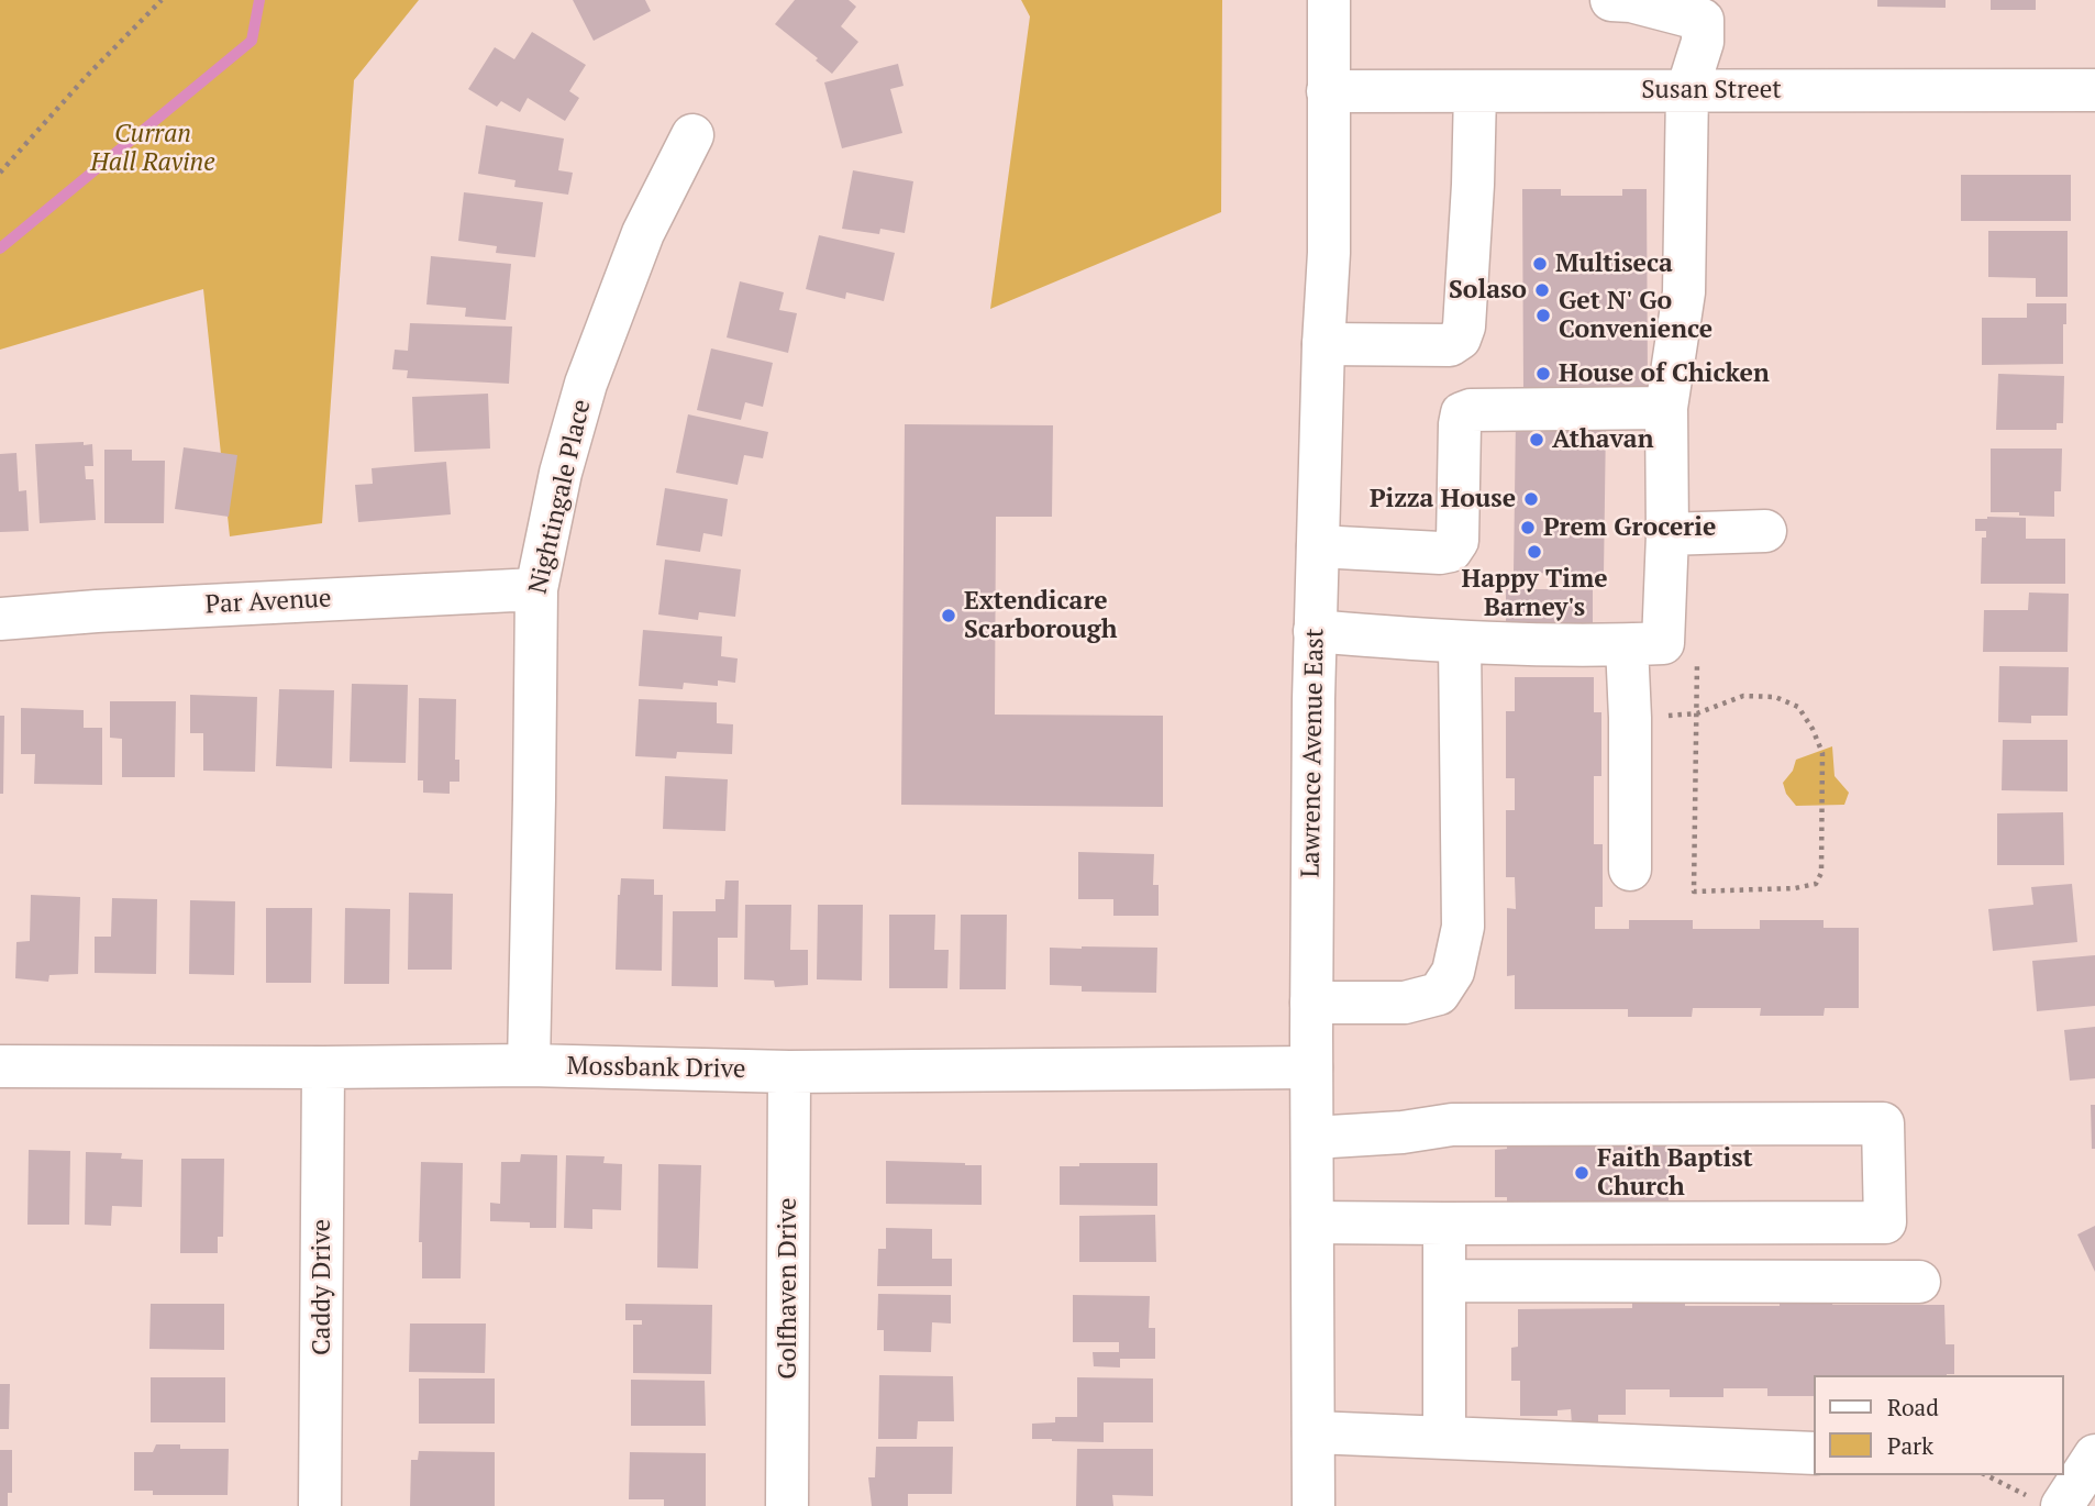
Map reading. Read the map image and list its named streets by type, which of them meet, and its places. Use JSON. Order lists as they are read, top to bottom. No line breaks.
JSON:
{"streets":{"street":["Susan Street","Nightingale Place","Par Avenue","Lawrence Avenue East","Mossbank Drive","Caddy Drive","Golfhaven Drive"]},"crossings":[["Susan Street","Lawrence Avenue East"],["Nightingale Place","Par Avenue"],["Nightingale Place","Mossbank Drive"],["Lawrence Avenue East","Mossbank Drive"],["Mossbank Drive","Caddy Drive"],["Mossbank Drive","Golfhaven Drive"]],"parks":["Curran Hall Ravine"],"places":["Multiseca","Solaso","Get N' Go Convenience","House of Chicken","Athavan","Pizza House","Prem Grocerie","Happy Time Barney's","Extendicare Scarborough","Faith Baptist Church"],"legend":["Road","Park"]}
